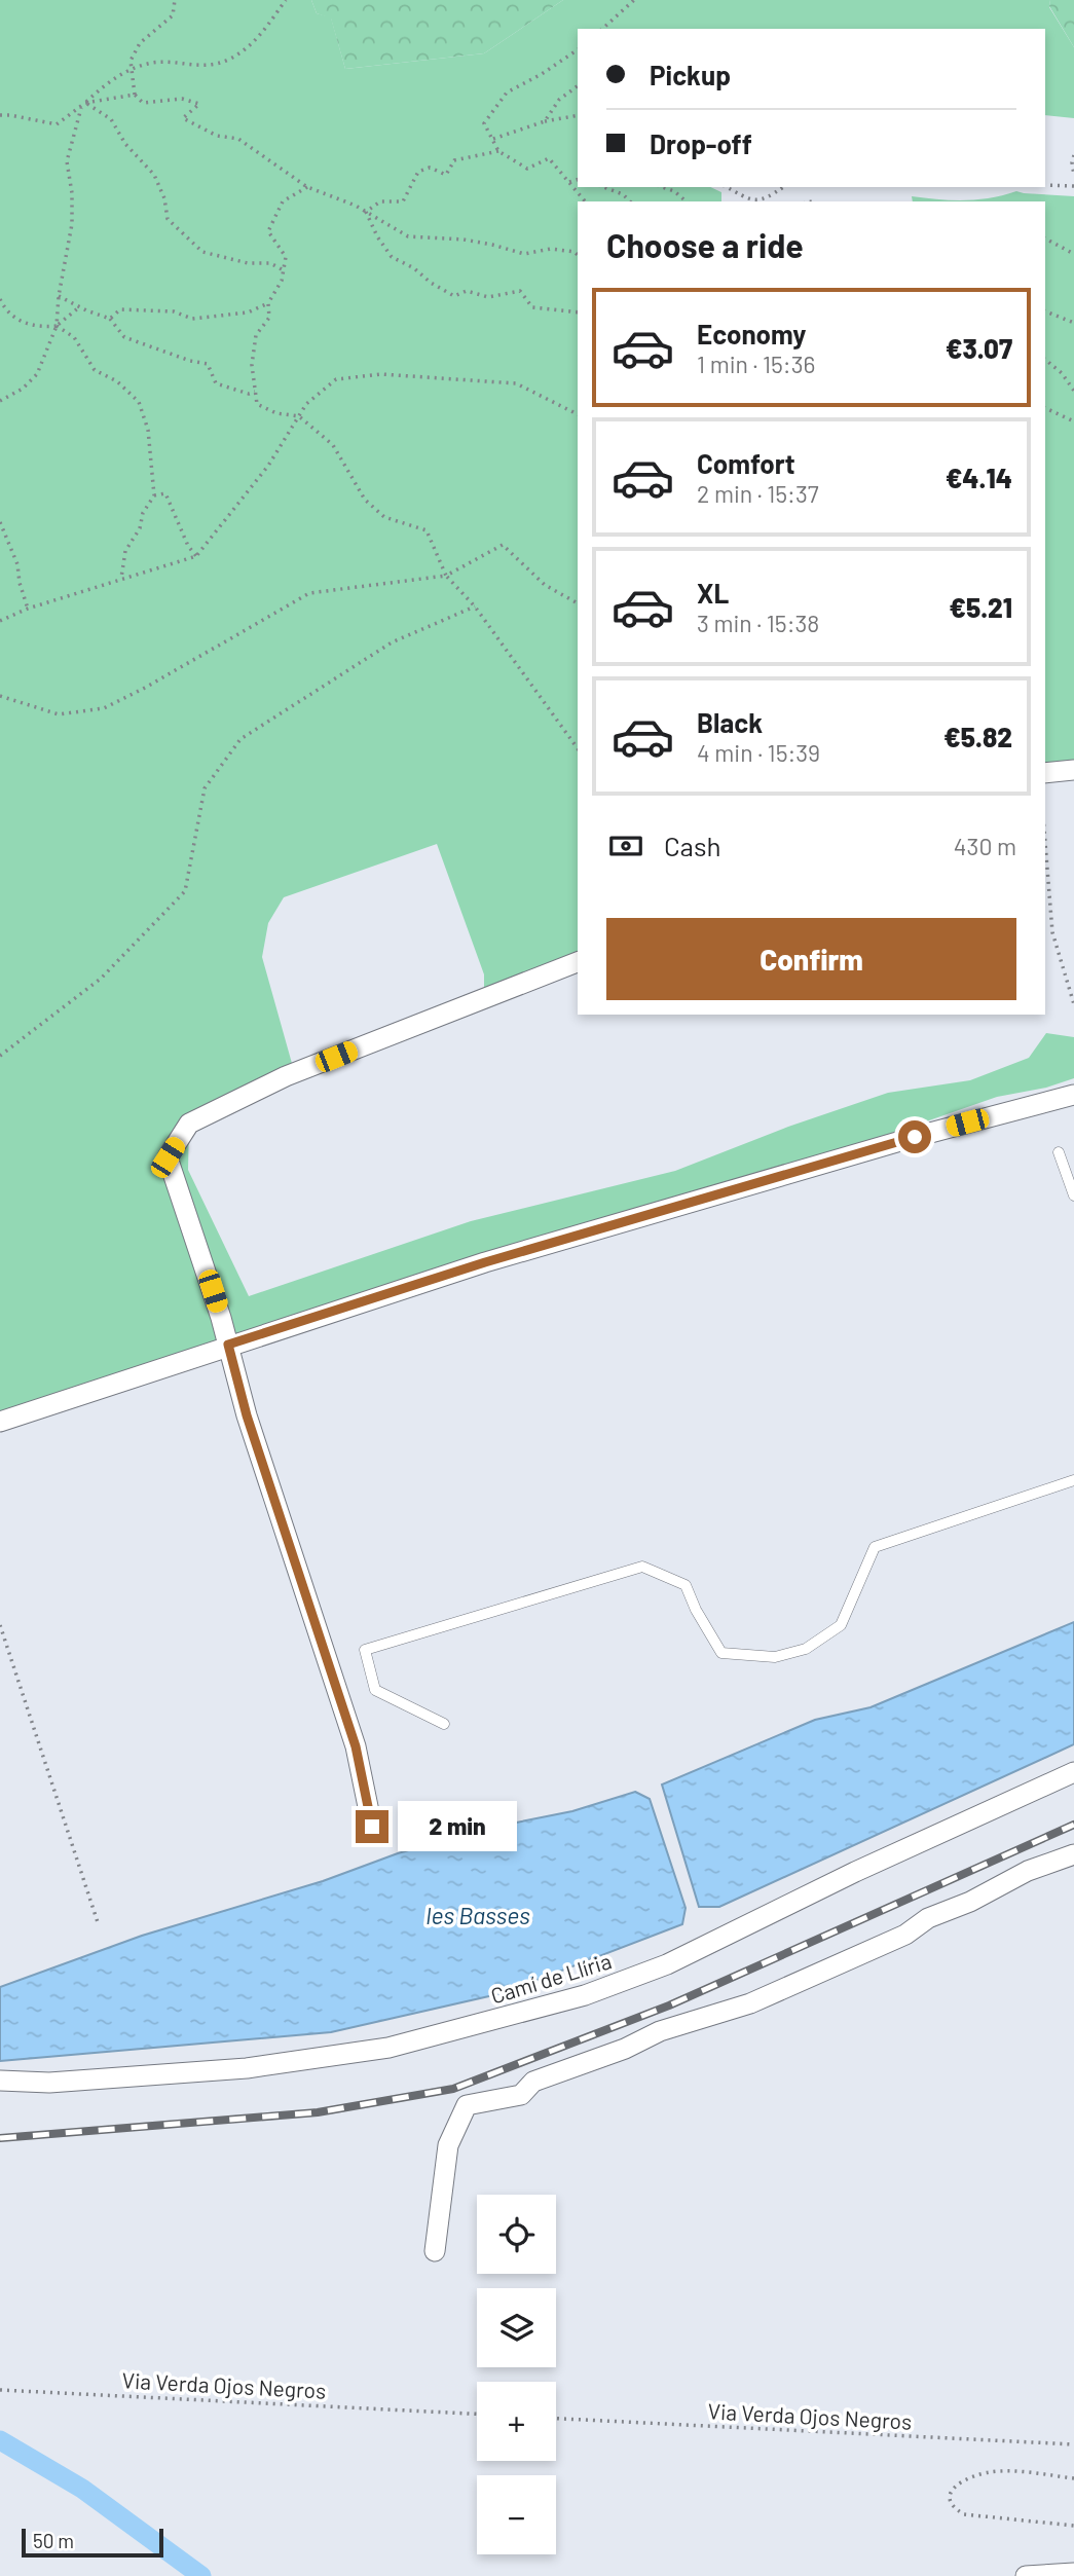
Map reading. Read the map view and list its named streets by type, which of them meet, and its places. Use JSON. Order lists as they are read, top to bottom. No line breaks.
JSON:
{"streets":{"street":["Camí de Llíria"],"path":["Via Verda Ojos Negros"]},"water":["les Basses"],"scale_bar":"50 m","page":{"banner":["Pickup","Drop-off"],"heading":"Choose a ride","list":[{"name":"Economy","note":"1 min · 15:36","value":"€3.07"},{"name":"Comfort","note":"2 min · 15:37","value":"€4.14"},{"name":"XL","note":"3 min · 15:38","value":"€5.21"},{"name":"Black","note":"4 min · 15:39","value":"€5.82"}],"pay":["Cash","430 m"],"buttons":"Confirm","bubble":"2 min","map_buttons":["+","−"],"scale":"50 m"}}
